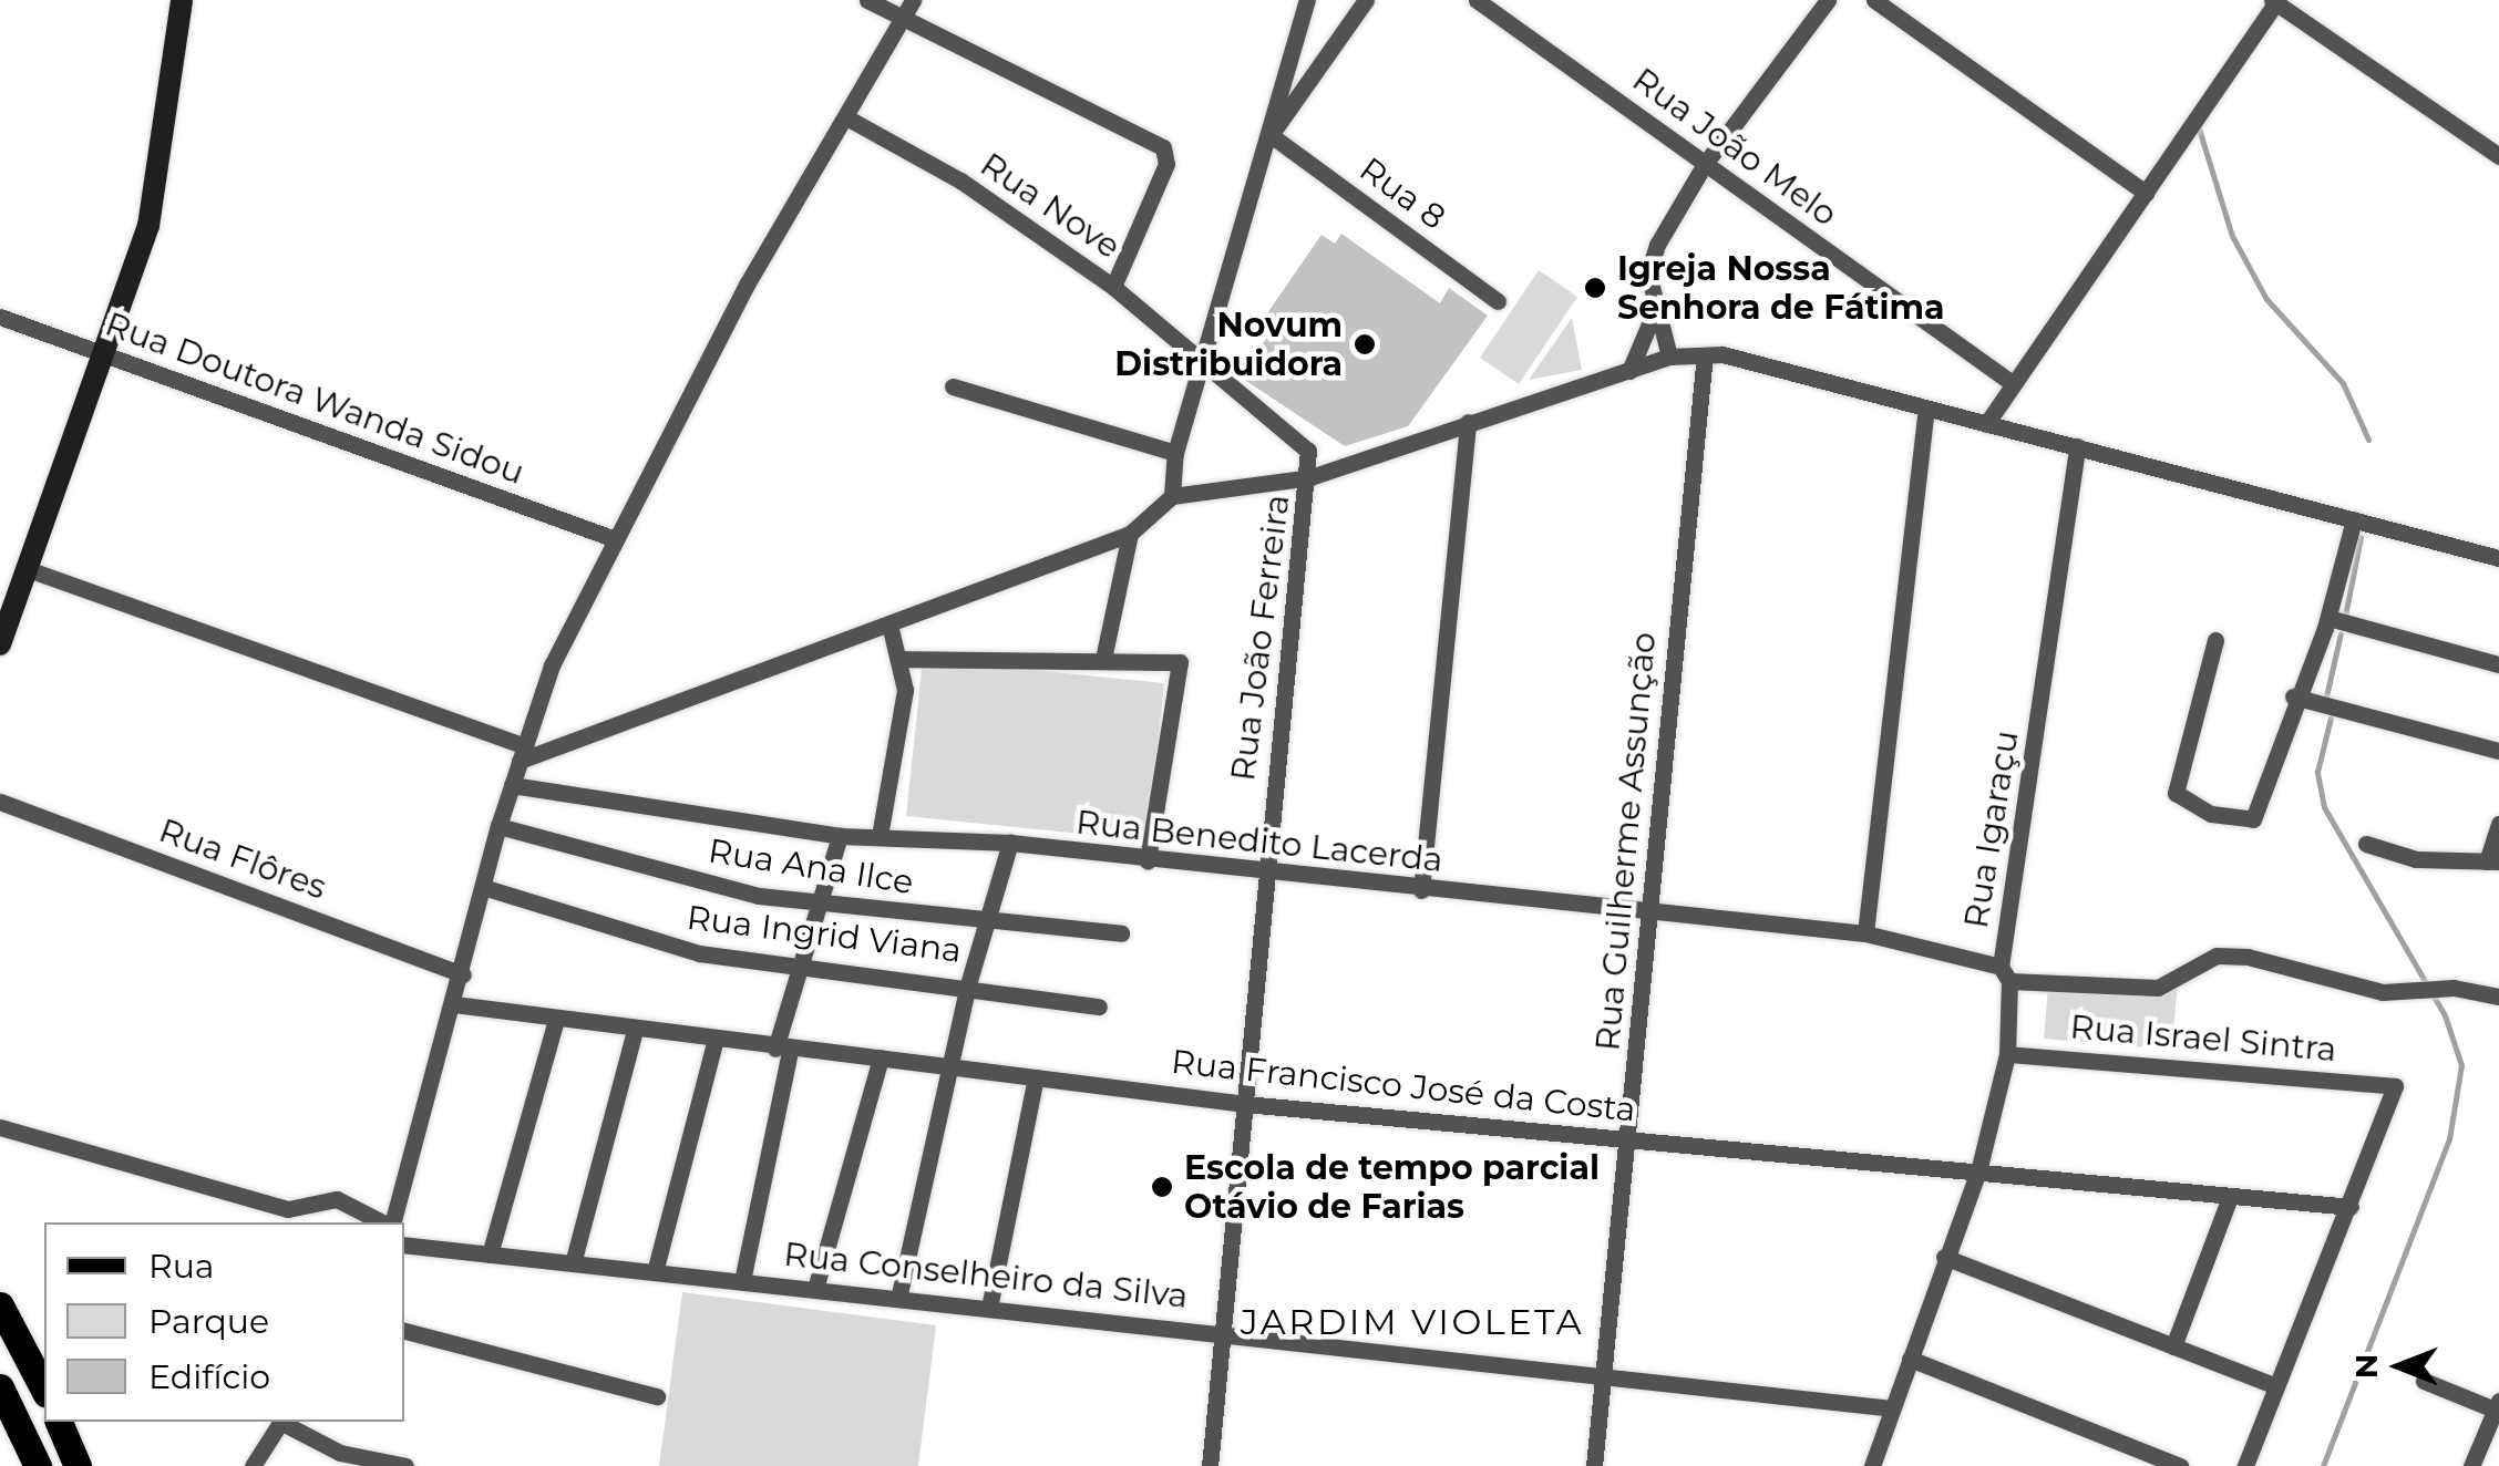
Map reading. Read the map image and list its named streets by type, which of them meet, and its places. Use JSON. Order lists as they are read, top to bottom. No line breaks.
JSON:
{"streets":{"street":["Rua João Melo","Rua 8","Rua Nove","Rua Doutora Wanda Sidou","Rua João Ferreira","Rua Igaraçu","Rua Benedito Lacerda","Rua Guilherme Assunção","Rua Flôres","Rua Ana Ilce","Rua Ingrid Viana","Rua Israel Sintra","Rua Francisco José da Costa","Rua Conselheiro da Silva"]},"crossings":[["Rua Nove","Rua João Ferreira"],["Rua João Ferreira","Rua Benedito Lacerda"],["Rua João Ferreira","Rua Francisco José da Costa"],["Rua João Ferreira","Rua Conselheiro da Silva"],["Rua Igaraçu","Rua Benedito Lacerda"],["Rua Igaraçu","Rua Israel Sintra"],["Rua Igaraçu","Rua Francisco José da Costa"],["Rua Igaraçu","Rua Conselheiro da Silva"],["Rua Benedito Lacerda","Rua Guilherme Assunção"],["Rua Guilherme Assunção","Rua Francisco José da Costa"],["Rua Guilherme Assunção","Rua Conselheiro da Silva"],["Rua Israel Sintra","Rua Francisco José da Costa"]],"districts":["JARDIM VIOLETA"],"places":["Igreja Nossa Senhora de Fátima","Novum Distribuidora","Escola de tempo parcial Otávio de Farias"],"legend":["Rua","Parque","Edifício"],"north":"left"}
